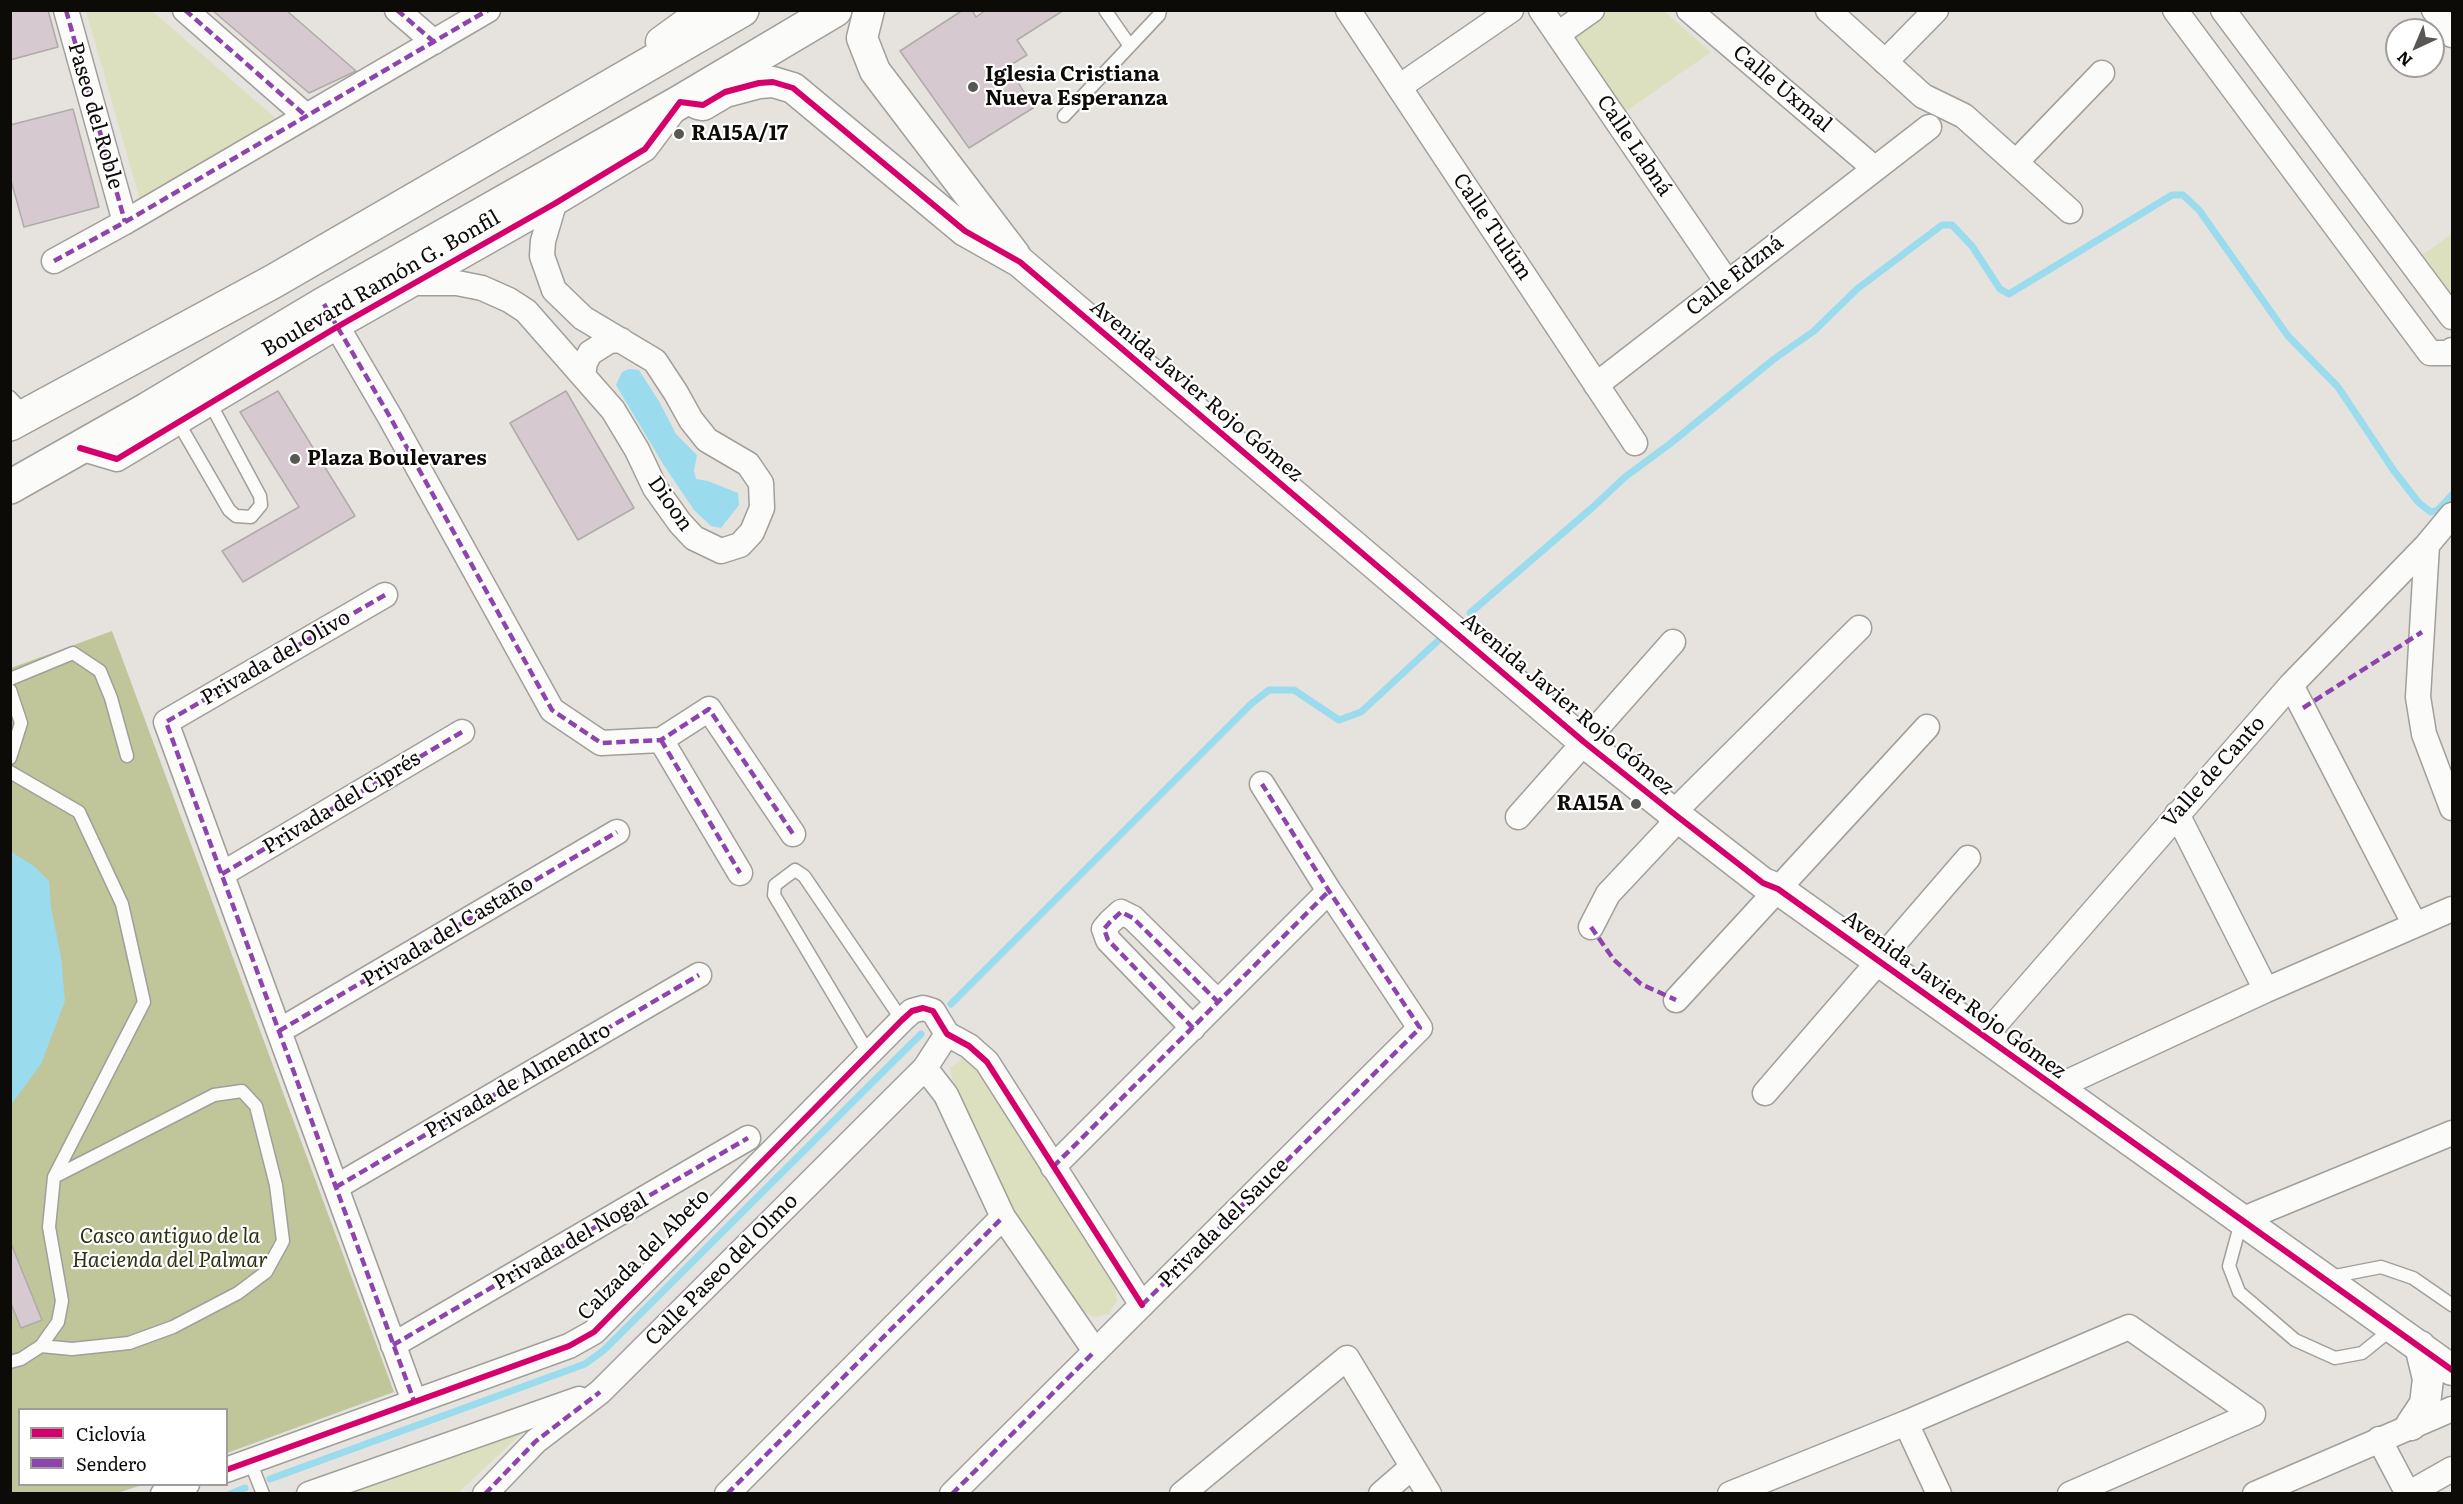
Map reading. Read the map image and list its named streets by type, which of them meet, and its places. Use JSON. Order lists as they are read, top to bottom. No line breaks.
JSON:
{"streets":{"main road":["Boulevard Ramón G. Bonfil"],"street":["Calle Uxmal","Paseo del Roble","Calle Labná","Calle Tulúm","Calle Edzná","Avenida Javier Rojo Gómez","Dioon","Privada del Olivo","Valle de Canto","Privada del Ciprés","Privada del Castaño","Privada de Almendro","Privada del Sauce","Privada del Nogal","Calzada del Abeto","Calle Paseo del Olmo"]},"crossings":[["Calle Uxmal","Calle Edzná"],["Calle Labná","Calle Edzná"],["Calle Tulúm","Calle Edzná"],["Boulevard Ramón G. Bonfil","Avenida Javier Rojo Gómez"],["Boulevard Ramón G. Bonfil","Dioon"],["Avenida Javier Rojo Gómez","Valle de Canto"],["Privada del Olivo","Privada del Ciprés"],["Calzada del Abeto","Calle Paseo del Olmo"]],"parks":["Casco antiguo de la Hacienda del Palmar"],"places":["Iglesia Cristiana Nueva Esperanza","RA15A/17","Plaza Boulevares","RA15A"],"legend":["Ciclovía","Sendero"],"north":"bottom left"}
